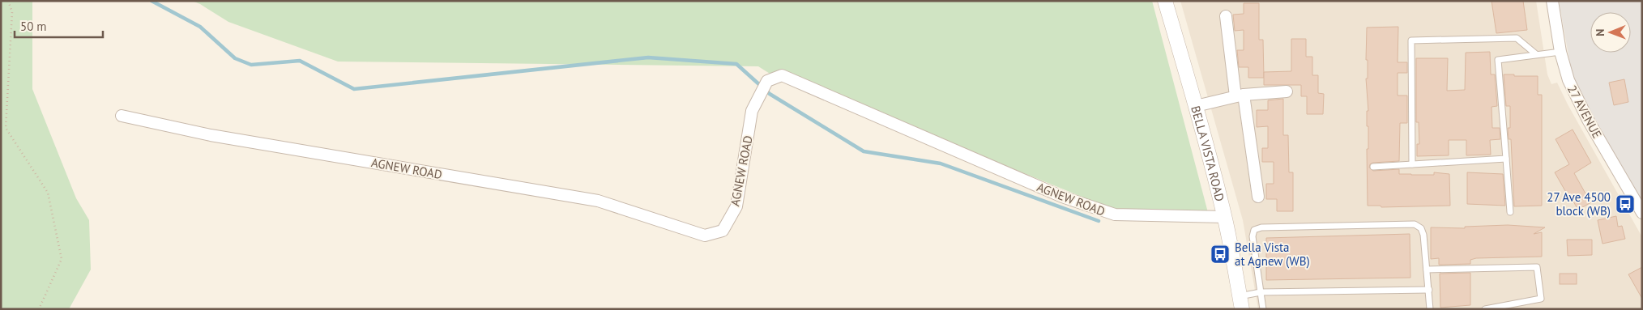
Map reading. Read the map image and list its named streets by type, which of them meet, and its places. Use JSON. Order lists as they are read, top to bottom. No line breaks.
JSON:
{"streets":{"street":["27 AVENUE","BELLA VISTA ROAD","AGNEW ROAD"]},"crossings":[["BELLA VISTA ROAD","AGNEW ROAD"]],"places":{"bus stop":["27 Ave 4500 block (WB)","Bella Vista at Agnew (WB)"]},"scale_bar":"50 m","north":"left"}
